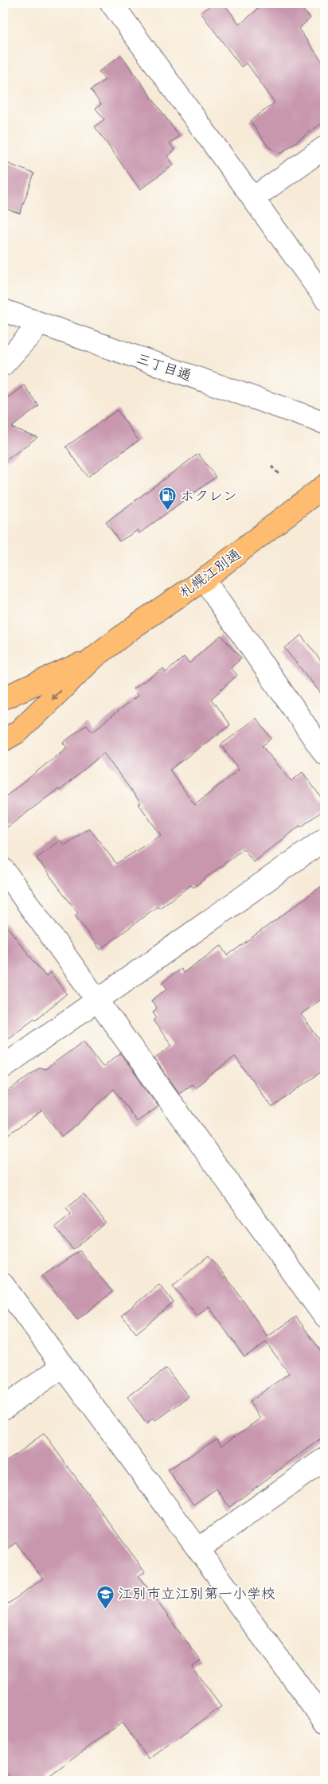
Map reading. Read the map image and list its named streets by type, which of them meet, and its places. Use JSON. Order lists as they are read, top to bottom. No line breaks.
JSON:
{"streets":{"highway":["札幌江別通"],"street":["三丁目通"]},"places":{"fuel station":["ホクレン"],"school or university":["江別市立江別第一小学校"]}}
